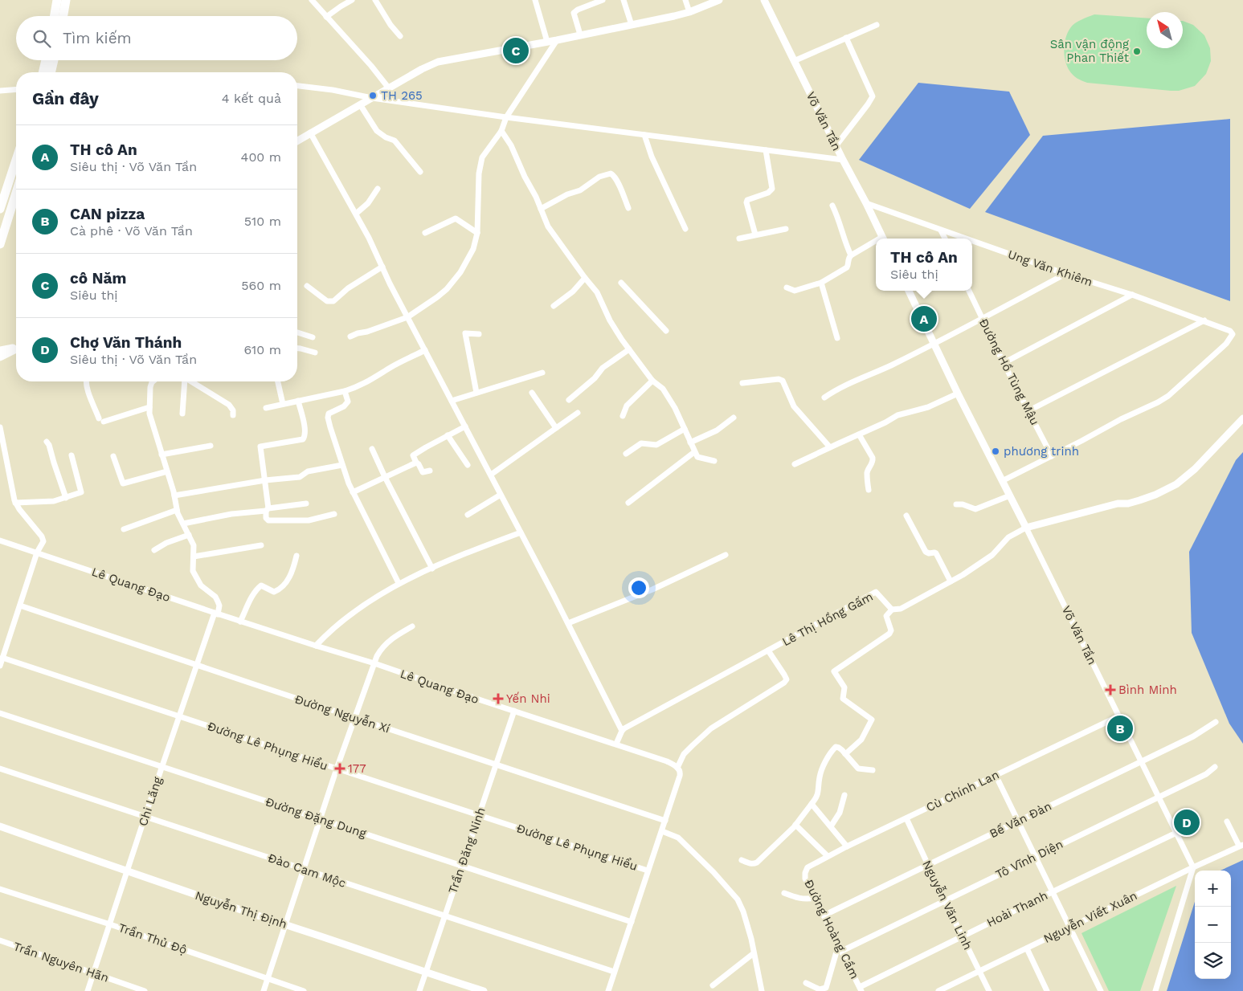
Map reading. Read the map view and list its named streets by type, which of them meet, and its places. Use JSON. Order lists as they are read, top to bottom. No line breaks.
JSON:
{"streets":{"street":["Võ Văn Tần","Ung Văn Khiêm","Đường Hồ Tùng Mậu","Lê Quang Đạo","Lê Thị Hồng Gấm","Đường Nguyễn Xí","Đường Lê Phụng Hiểu","Cù Chính Lan","Chi Lăng","Đường Đặng Dung","Bế Văn Đàn","Trần Đăng Ninh","Tô Vĩnh Diện","Đào Cam Mộc","Nguyễn Văn Linh","Hoài Thanh","Nguyễn Thị Định","Nguyễn Viết Xuân","Đường Hoàng Cầm","Trần Thủ Độ","Trần Nguyên Hãn"]},"crossings":[["Võ Văn Tần","Ung Văn Khiêm"],["Võ Văn Tần","Lê Thị Hồng Gấm"],["Võ Văn Tần","Cù Chính Lan"],["Võ Văn Tần","Bế Văn Đàn"],["Võ Văn Tần","Tô Vĩnh Diện"],["Võ Văn Tần","Hoài Thanh"],["Võ Văn Tần","Nguyễn Viết Xuân"],["Ung Văn Khiêm","Đường Hồ Tùng Mậu"],["Lê Quang Đạo","Chi Lăng"],["Lê Quang Đạo","Trần Đăng Ninh"],["Đường Nguyễn Xí","Chi Lăng"],["Đường Nguyễn Xí","Trần Đăng Ninh"],["Đường Lê Phụng Hiểu","Chi Lăng"],["Đường Lê Phụng Hiểu","Trần Đăng Ninh"],["Cù Chính Lan","Nguyễn Văn Linh"],["Cù Chính Lan","Đường Hoàng Cầm"],["Chi Lăng","Đường Đặng Dung"],["Chi Lăng","Đào Cam Mộc"],["Chi Lăng","Nguyễn Thị Định"],["Chi Lăng","Trần Thủ Độ"],["Chi Lăng","Trần Nguyên Hãn"],["Đường Đặng Dung","Trần Đăng Ninh"],["Bế Văn Đàn","Nguyễn Văn Linh"],["Bế Văn Đàn","Đường Hoàng Cầm"],["Trần Đăng Ninh","Đào Cam Mộc"],["Trần Đăng Ninh","Nguyễn Thị Định"],["Tô Vĩnh Diện","Nguyễn Văn Linh"],["Tô Vĩnh Diện","Đường Hoàng Cầm"],["Nguyễn Văn Linh","Hoài Thanh"],["Nguyễn Văn Linh","Nguyễn Viết Xuân"],["Hoài Thanh","Đường Hoàng Cầm"]],"places":{"other":["Sân vận động Phan Thiết","TH 265","phương trinh"],"health":["Bình Minh","Yến Nhi","177"]},"north":"top left","page":{"search":"Tìm kiếm","pins":["C","A","B","D"],"heading":["Gần đây","4 kết quả"],"list":[{"mark":"A","name":"TH cô An","note":"Siêu thị · Võ Văn Tần","value":"400 m"},{"mark":"B","name":"CAN pizza","note":"Cà phê · Võ Văn Tần","value":"510 m"},{"mark":"C","name":"cô Năm","note":"Siêu thị","value":"560 m"},{"mark":"D","name":"Chợ Văn Thánh","note":"Siêu thị · Võ Văn Tần","value":"610 m"}],"popup":["TH cô An","Siêu thị"],"map_buttons":["+","−"]}}
